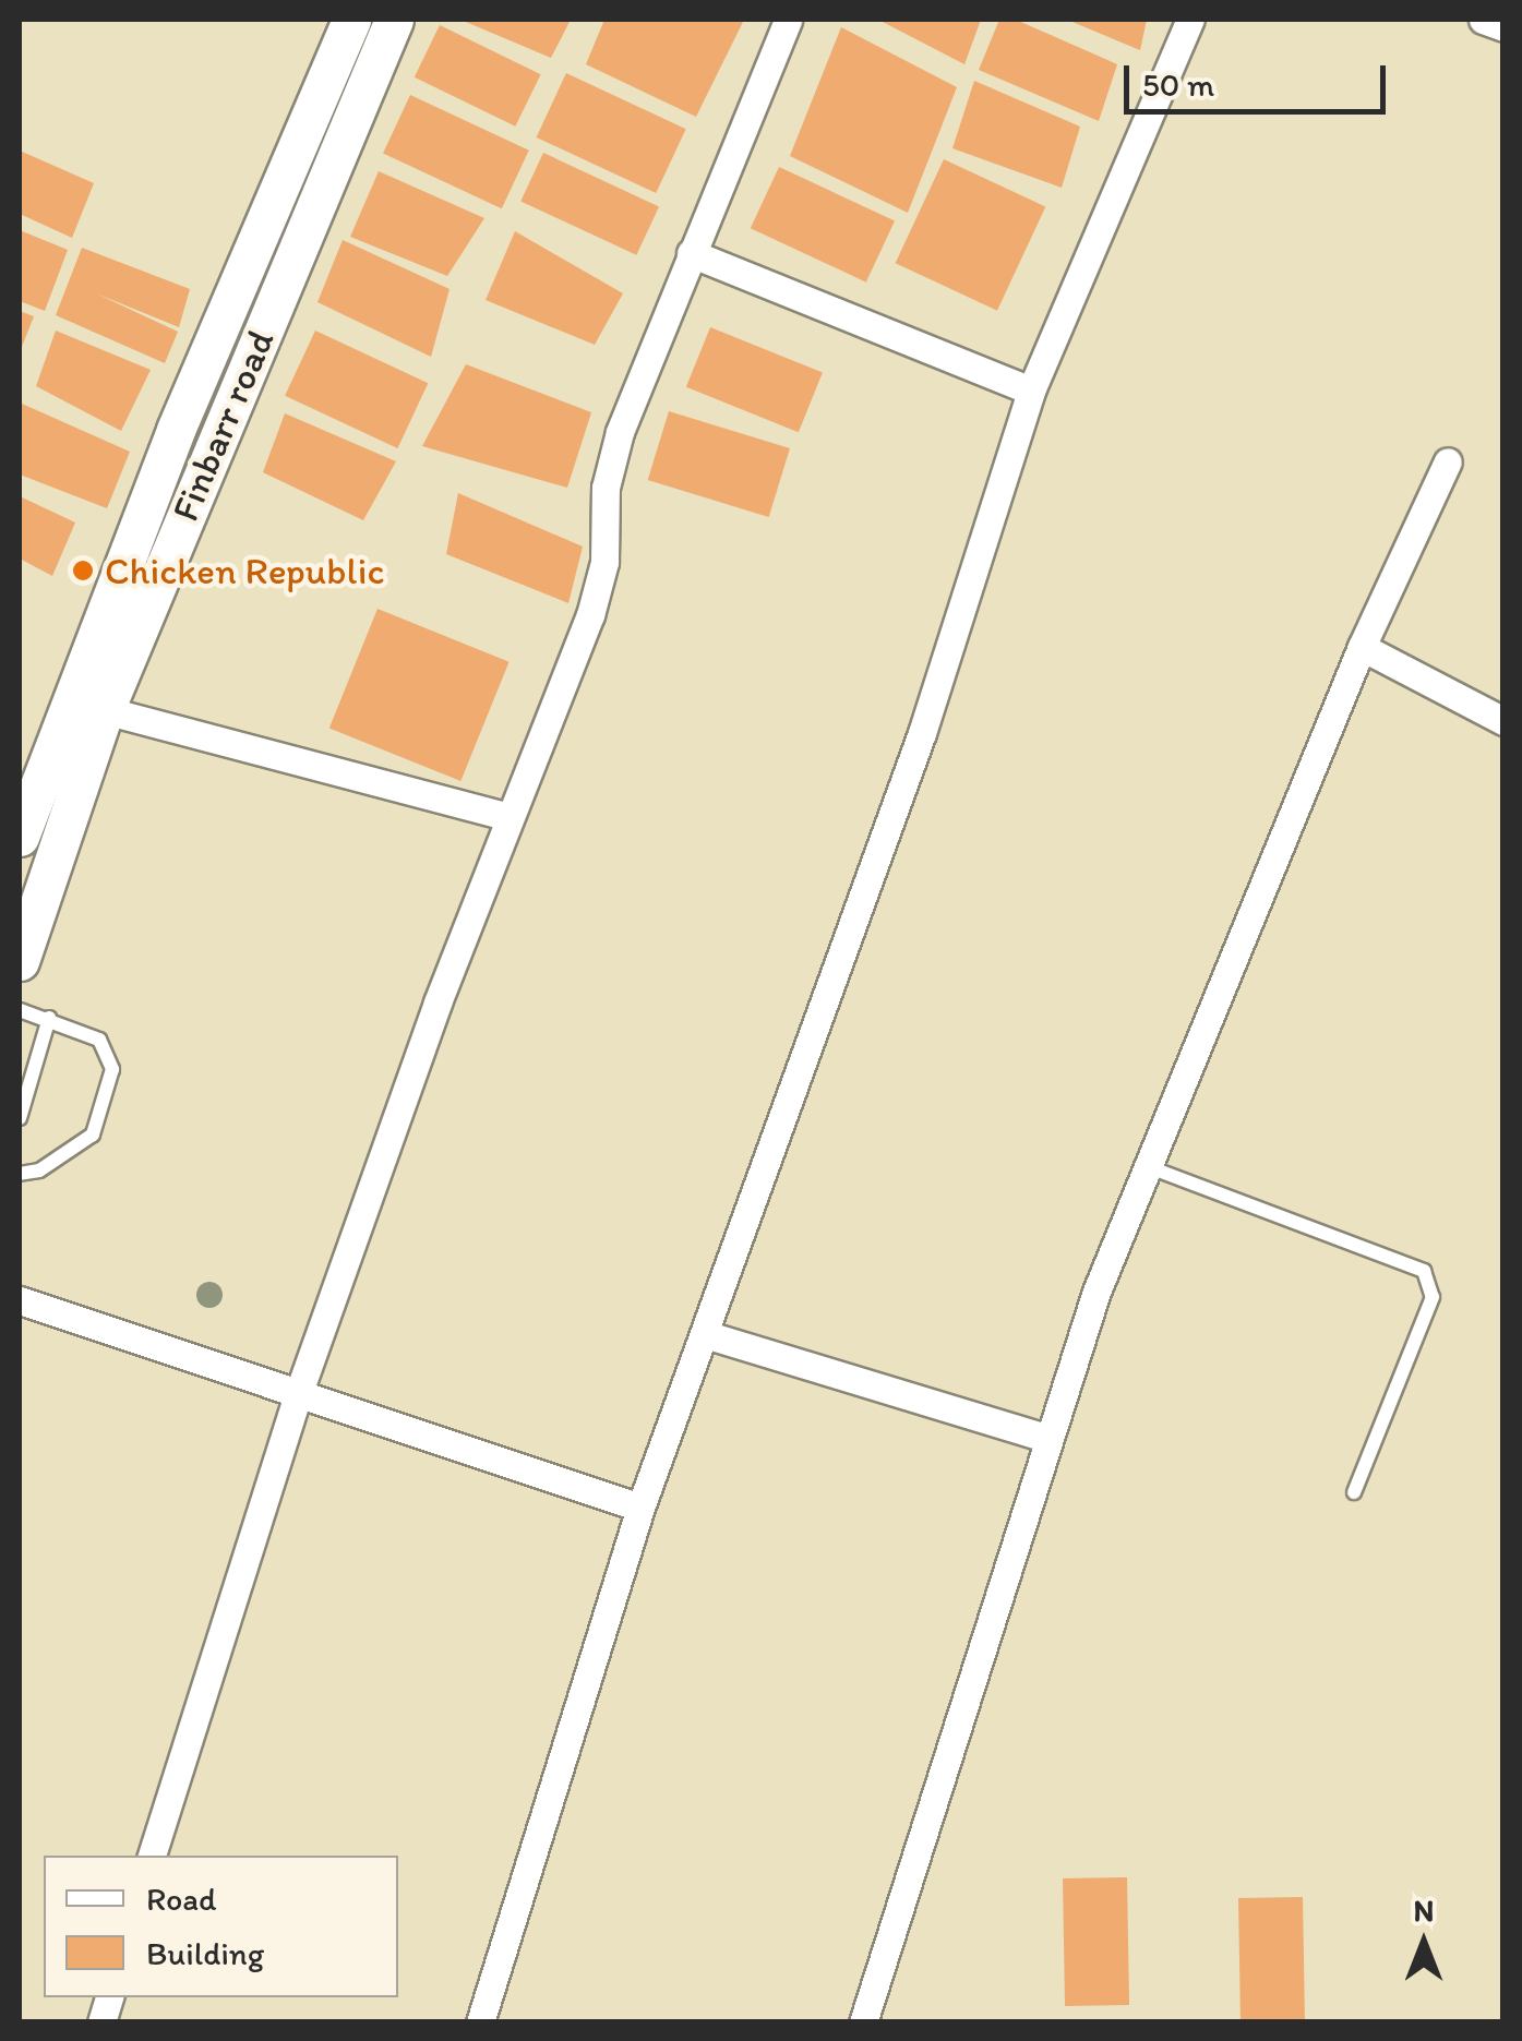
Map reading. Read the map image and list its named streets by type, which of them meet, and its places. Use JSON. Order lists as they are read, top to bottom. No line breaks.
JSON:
{"streets":{"main road":["Finbarr road"]},"places":["Chicken Republic"],"legend":["Road","Building"],"scale_bar":"50 m","north":"top"}
